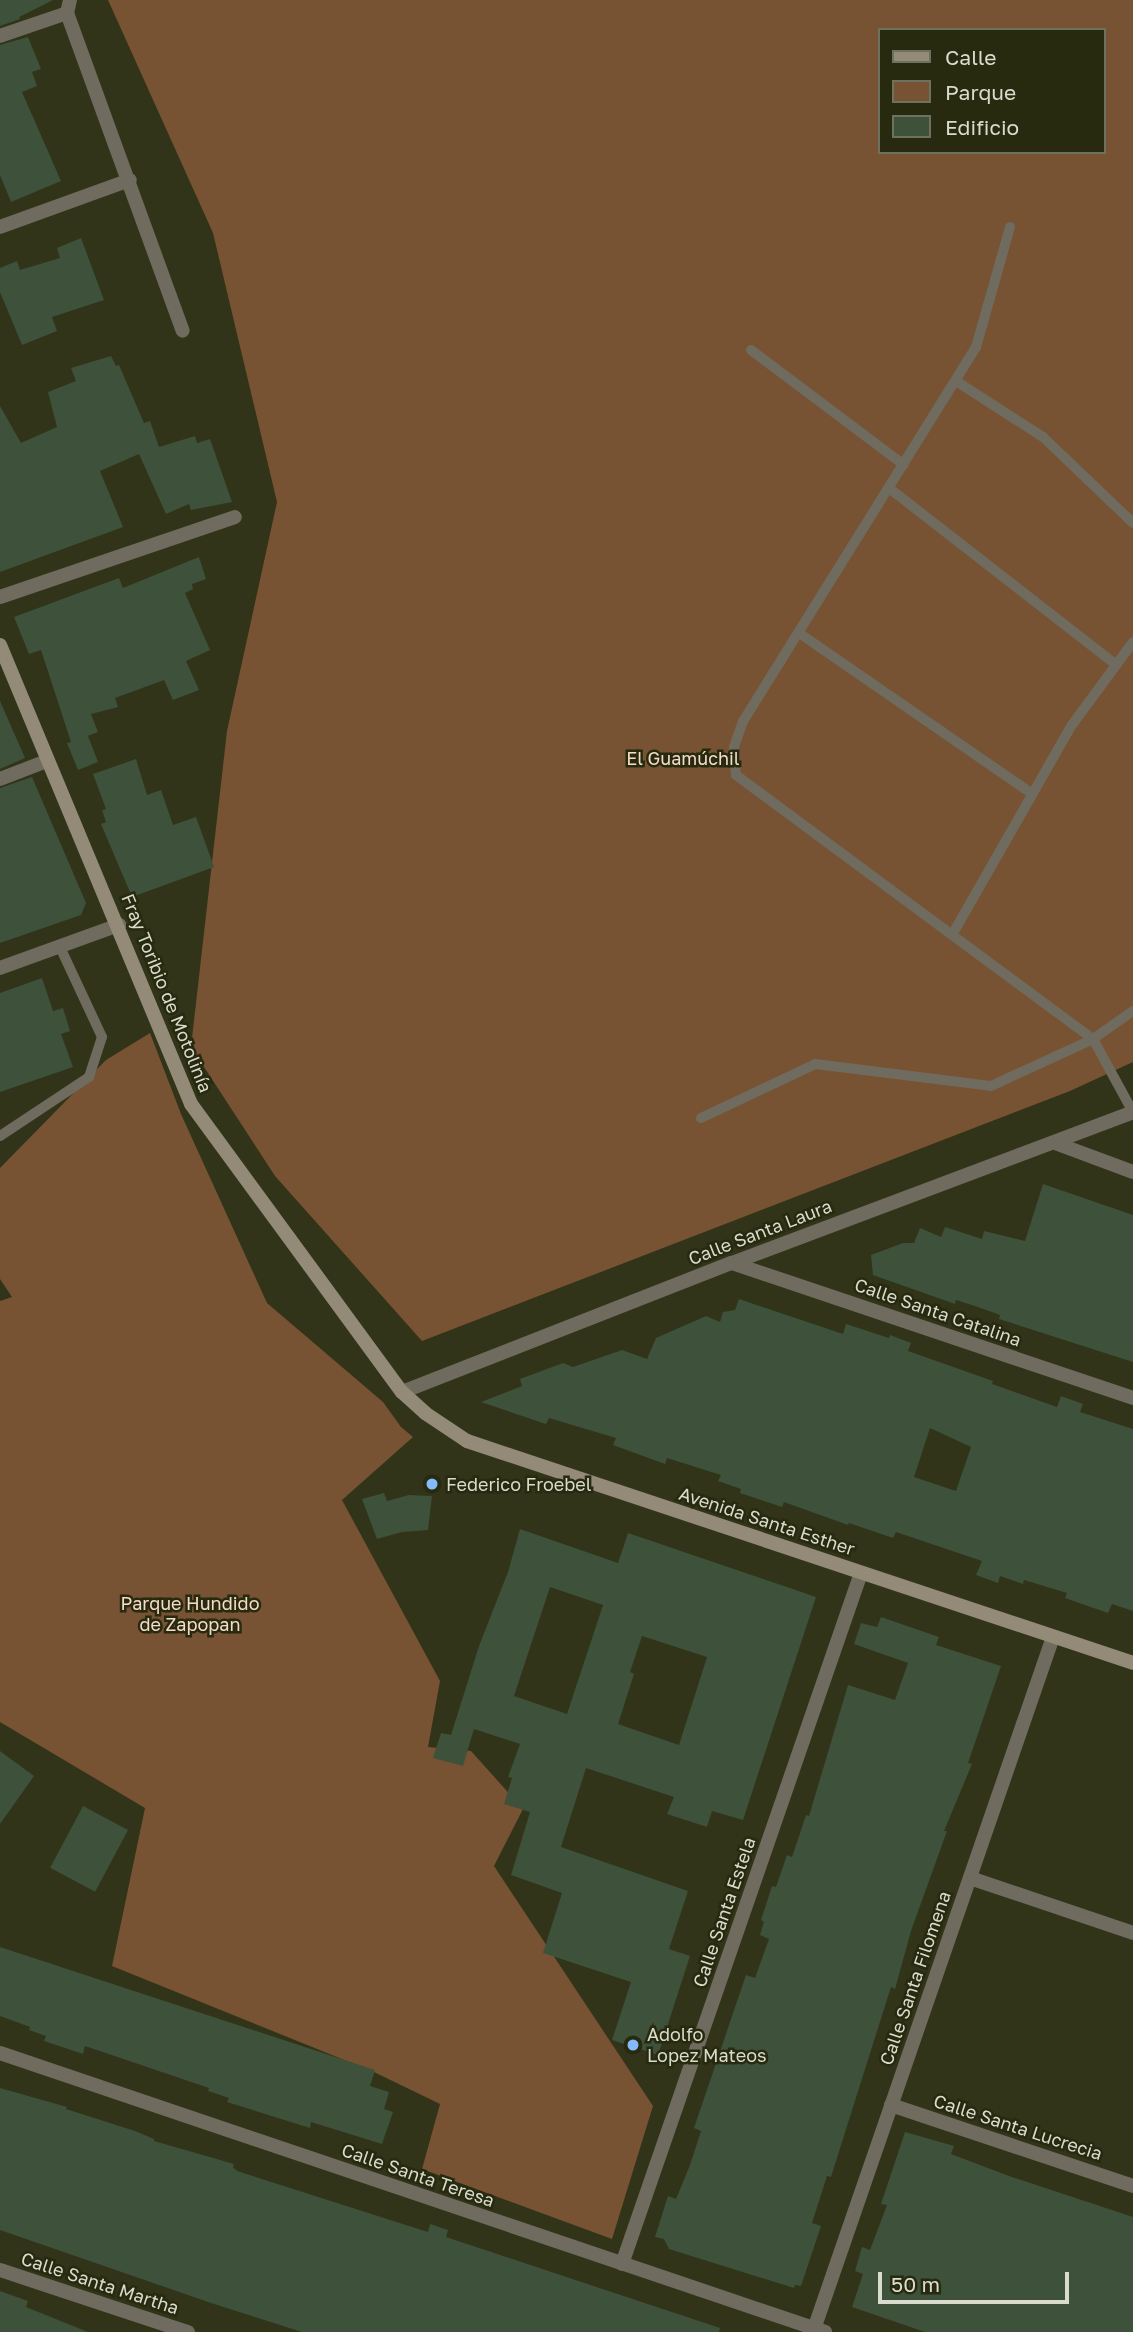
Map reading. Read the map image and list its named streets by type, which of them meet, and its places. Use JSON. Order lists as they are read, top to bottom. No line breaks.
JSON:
{"streets":{"street":["Fray Toribio de Motolinía","Calle Santa Laura","Calle Santa Catalina","Avenida Santa Esther","Calle Santa Estela","Calle Santa Filomena","Calle Santa Lucrecia","Calle Santa Teresa","Calle Santa Martha"]},"crossings":[["Fray Toribio de Motolinía","Calle Santa Laura"],["Fray Toribio de Motolinía","Avenida Santa Esther"],["Calle Santa Laura","Calle Santa Catalina"],["Calle Santa Laura","Avenida Santa Esther"],["Avenida Santa Esther","Calle Santa Estela"],["Avenida Santa Esther","Calle Santa Filomena"],["Calle Santa Estela","Calle Santa Teresa"],["Calle Santa Filomena","Calle Santa Lucrecia"],["Calle Santa Filomena","Calle Santa Teresa"]],"parks":["El Guamúchil","Parque Hundido de Zapopan"],"places":["Federico Froebel","Adolfo Lopez Mateos"],"legend":["Calle","Parque","Edificio"],"scale_bar":"50 m"}
